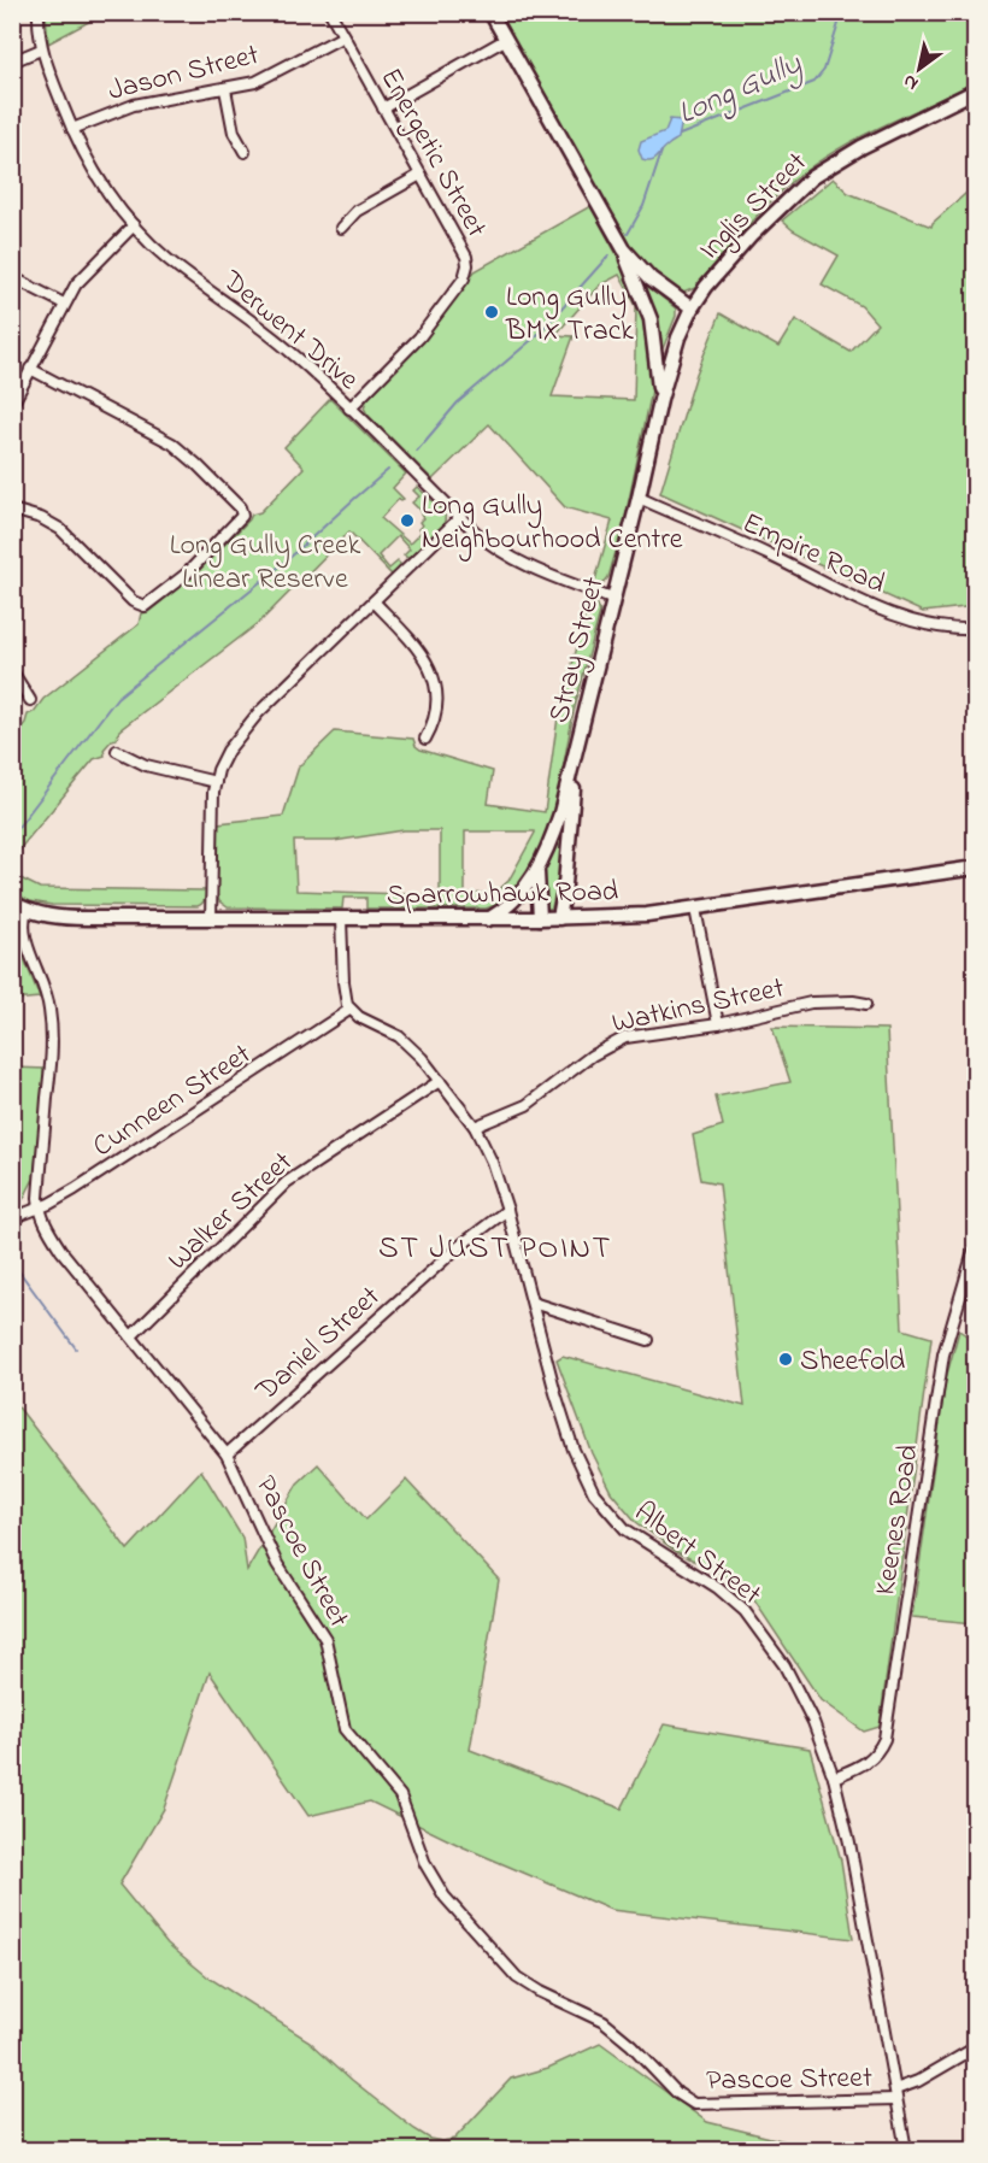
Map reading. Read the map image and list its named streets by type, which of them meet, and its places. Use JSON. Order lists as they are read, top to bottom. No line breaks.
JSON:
{"streets":{"main road":["Inglis Street","Stray Street","Sparrowhawk Road"],"street":["Jason Street","Energetic Street","Derwent Drive","Empire Road","Watkins Street","Cunneen Street","Walker Street","Daniel Street","Keenes Road","Pascoe Street","Albert Street"]},"crossings":[["Jason Street","Energetic Street"],["Jason Street","Derwent Drive"],["Energetic Street","Derwent Drive"],["Inglis Street","Stray Street"],["Derwent Drive","Stray Street"],["Empire Road","Stray Street"],["Stray Street","Sparrowhawk Road"],["Watkins Street","Albert Street"],["Cunneen Street","Pascoe Street"],["Cunneen Street","Albert Street"],["Walker Street","Pascoe Street"],["Walker Street","Albert Street"],["Daniel Street","Pascoe Street"],["Daniel Street","Albert Street"],["Keenes Road","Albert Street"],["Pascoe Street","Albert Street"]],"districts":["ST JUST POINT"],"water":["Long Gully"],"parks":["Long Gully Creek Linear Reserve"],"places":["Long Gully BMX Track","Long Gully Neighbourhood Centre","Sheefold"],"north":"bottom left"}
